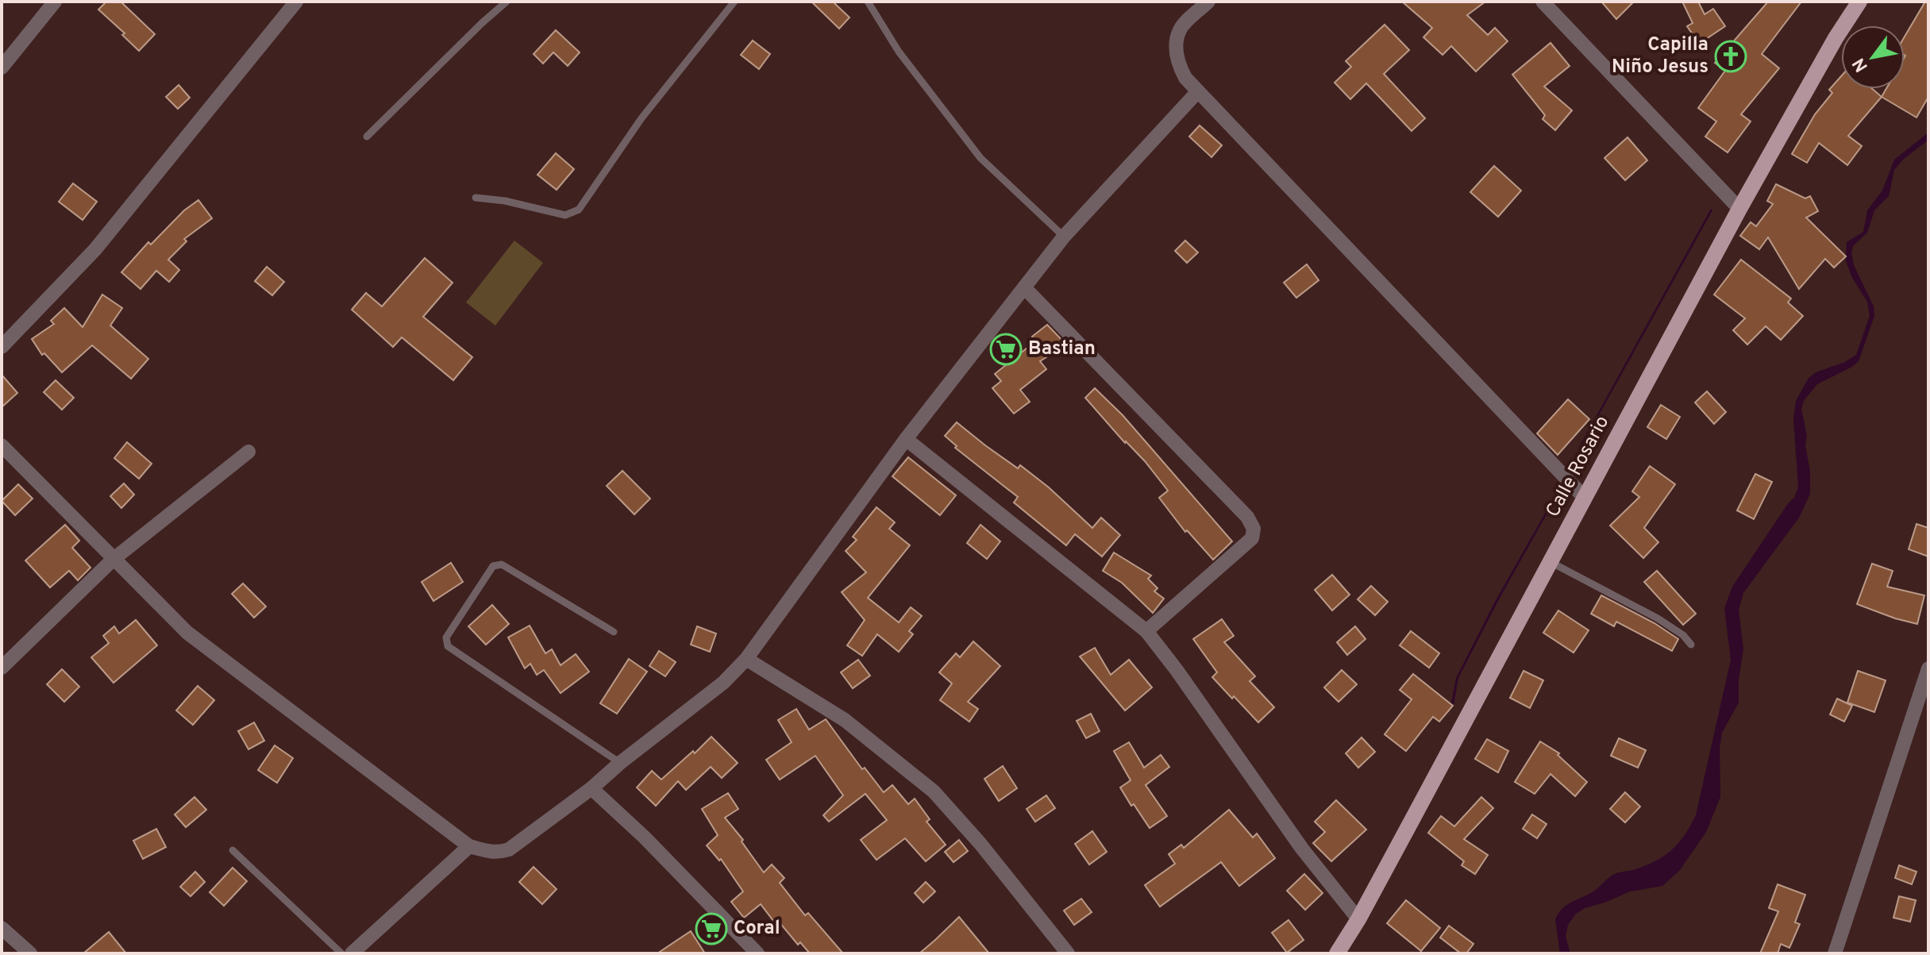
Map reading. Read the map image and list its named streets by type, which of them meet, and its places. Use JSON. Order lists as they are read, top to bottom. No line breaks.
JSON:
{"streets":{"main road":["Calle Rosario"]},"places":{"church":["Capilla Niño Jesus"],"supermarket":["Bastian","Coral"]},"north":"bottom left"}
